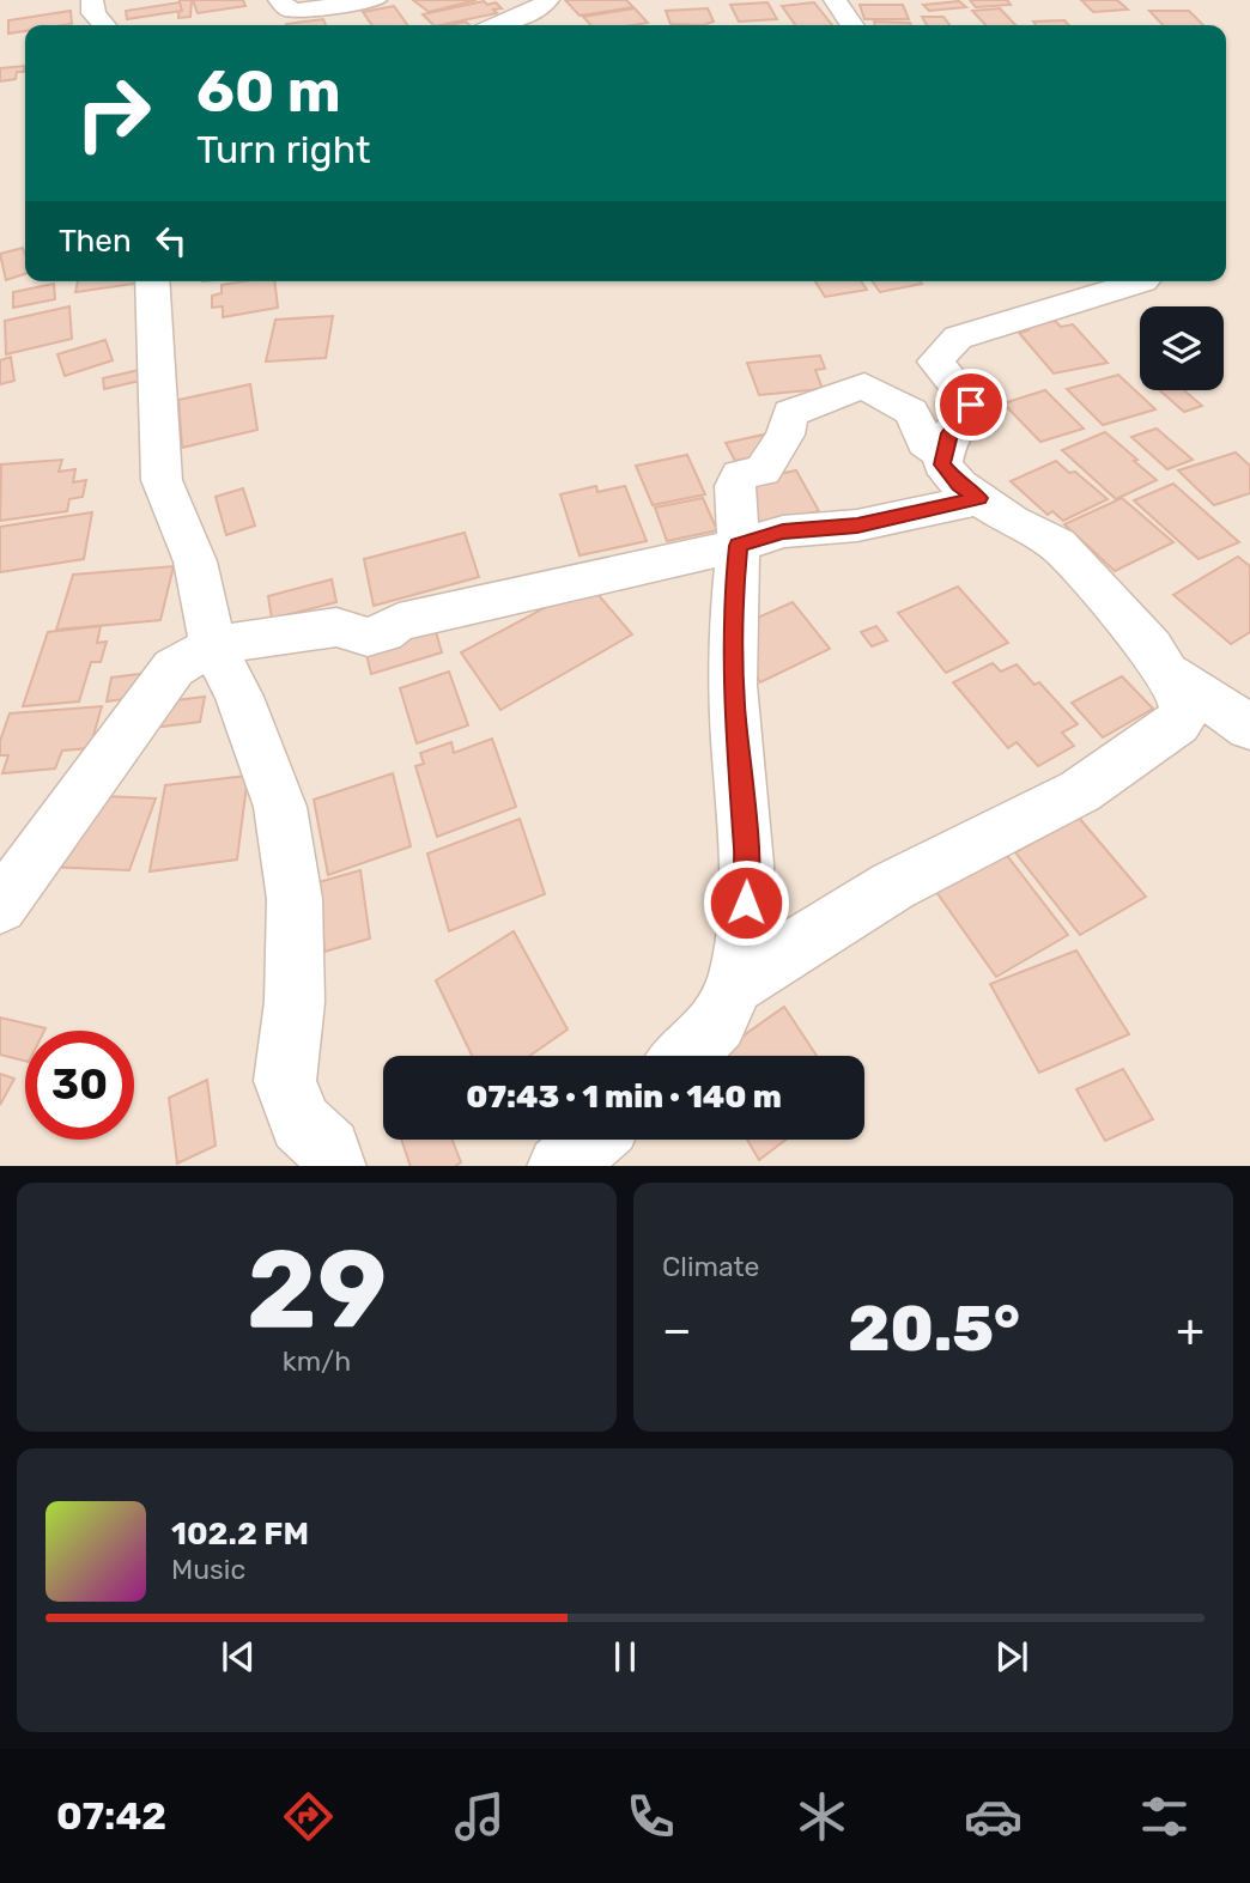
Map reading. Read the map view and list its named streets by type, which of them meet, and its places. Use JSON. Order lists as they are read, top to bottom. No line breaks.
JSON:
{"page":{"turn":["60 m","Turn right"],"then":"Then","limit":"30","trip":"07:43 · 1 min · 140 m","tile":[["29","km/h"],"Climate"],"heat":["−","20.5°","+"],"song":["102.2 FM","Music"],"tabs":"07:42"}}
